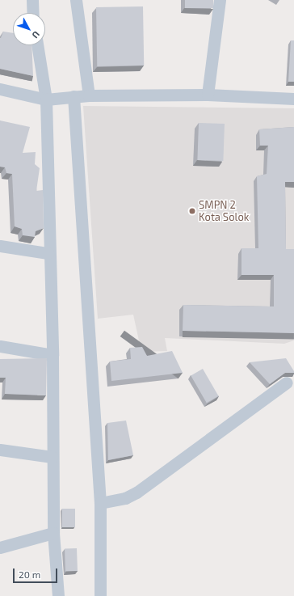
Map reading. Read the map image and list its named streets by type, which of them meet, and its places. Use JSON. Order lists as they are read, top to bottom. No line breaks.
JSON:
{"places":["SMPN 2 Kota Solok"],"scale_bar":"20 m","north":"bottom right"}
